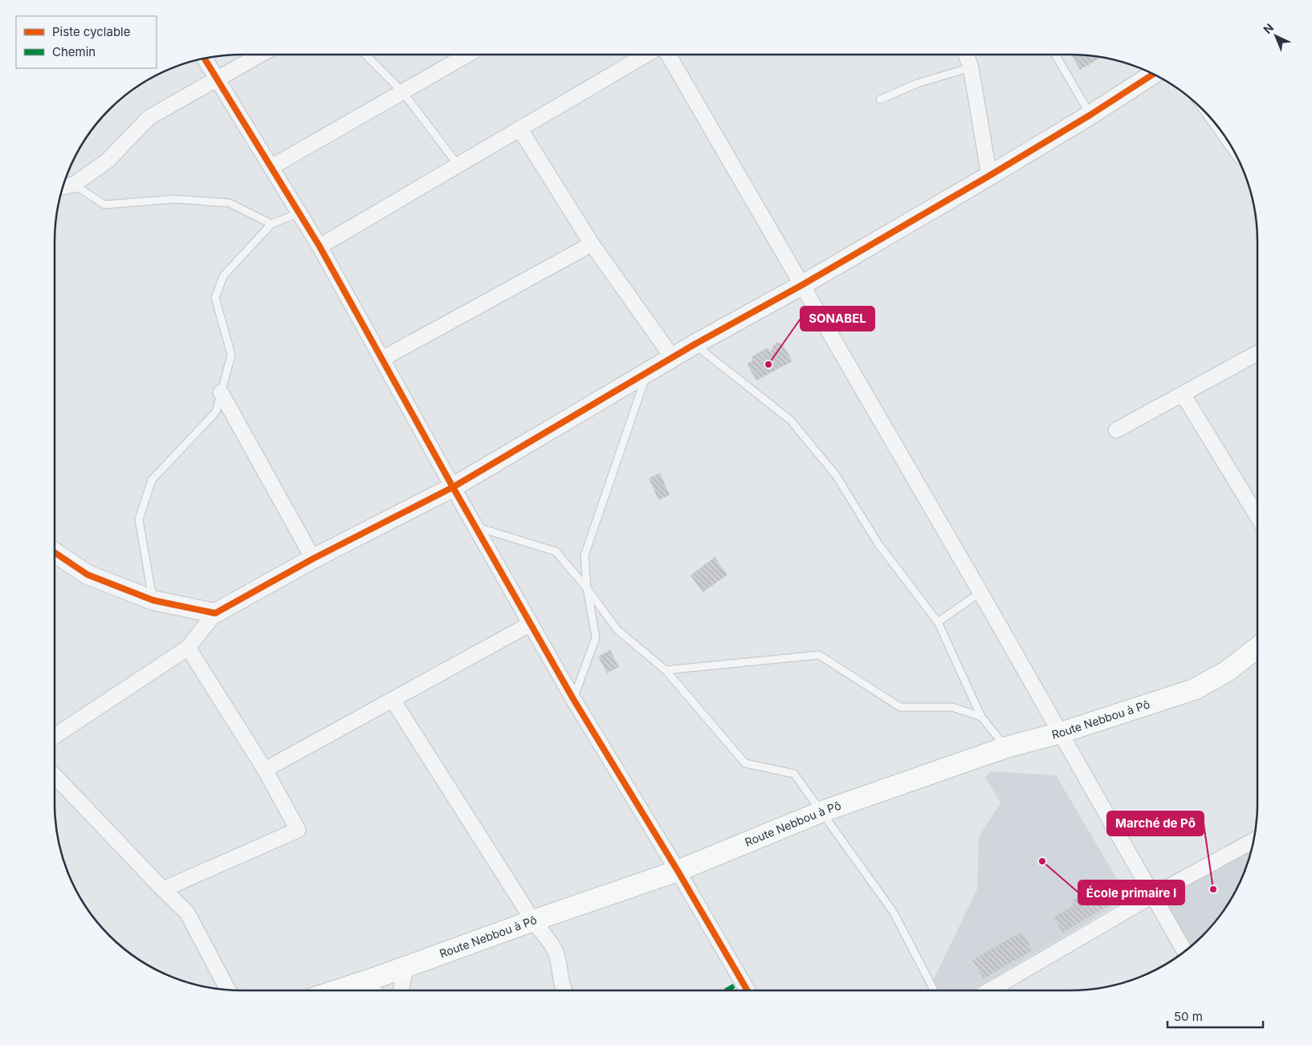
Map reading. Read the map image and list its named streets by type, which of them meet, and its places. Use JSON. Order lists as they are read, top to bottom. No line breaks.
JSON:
{"streets":{"main road":["Route Nebbou à Pô"]},"places":["SONABEL","École primaire I","Marché de Pô"],"legend":["Piste cyclable","Chemin"],"scale_bar":"50 m","north":"top left"}
